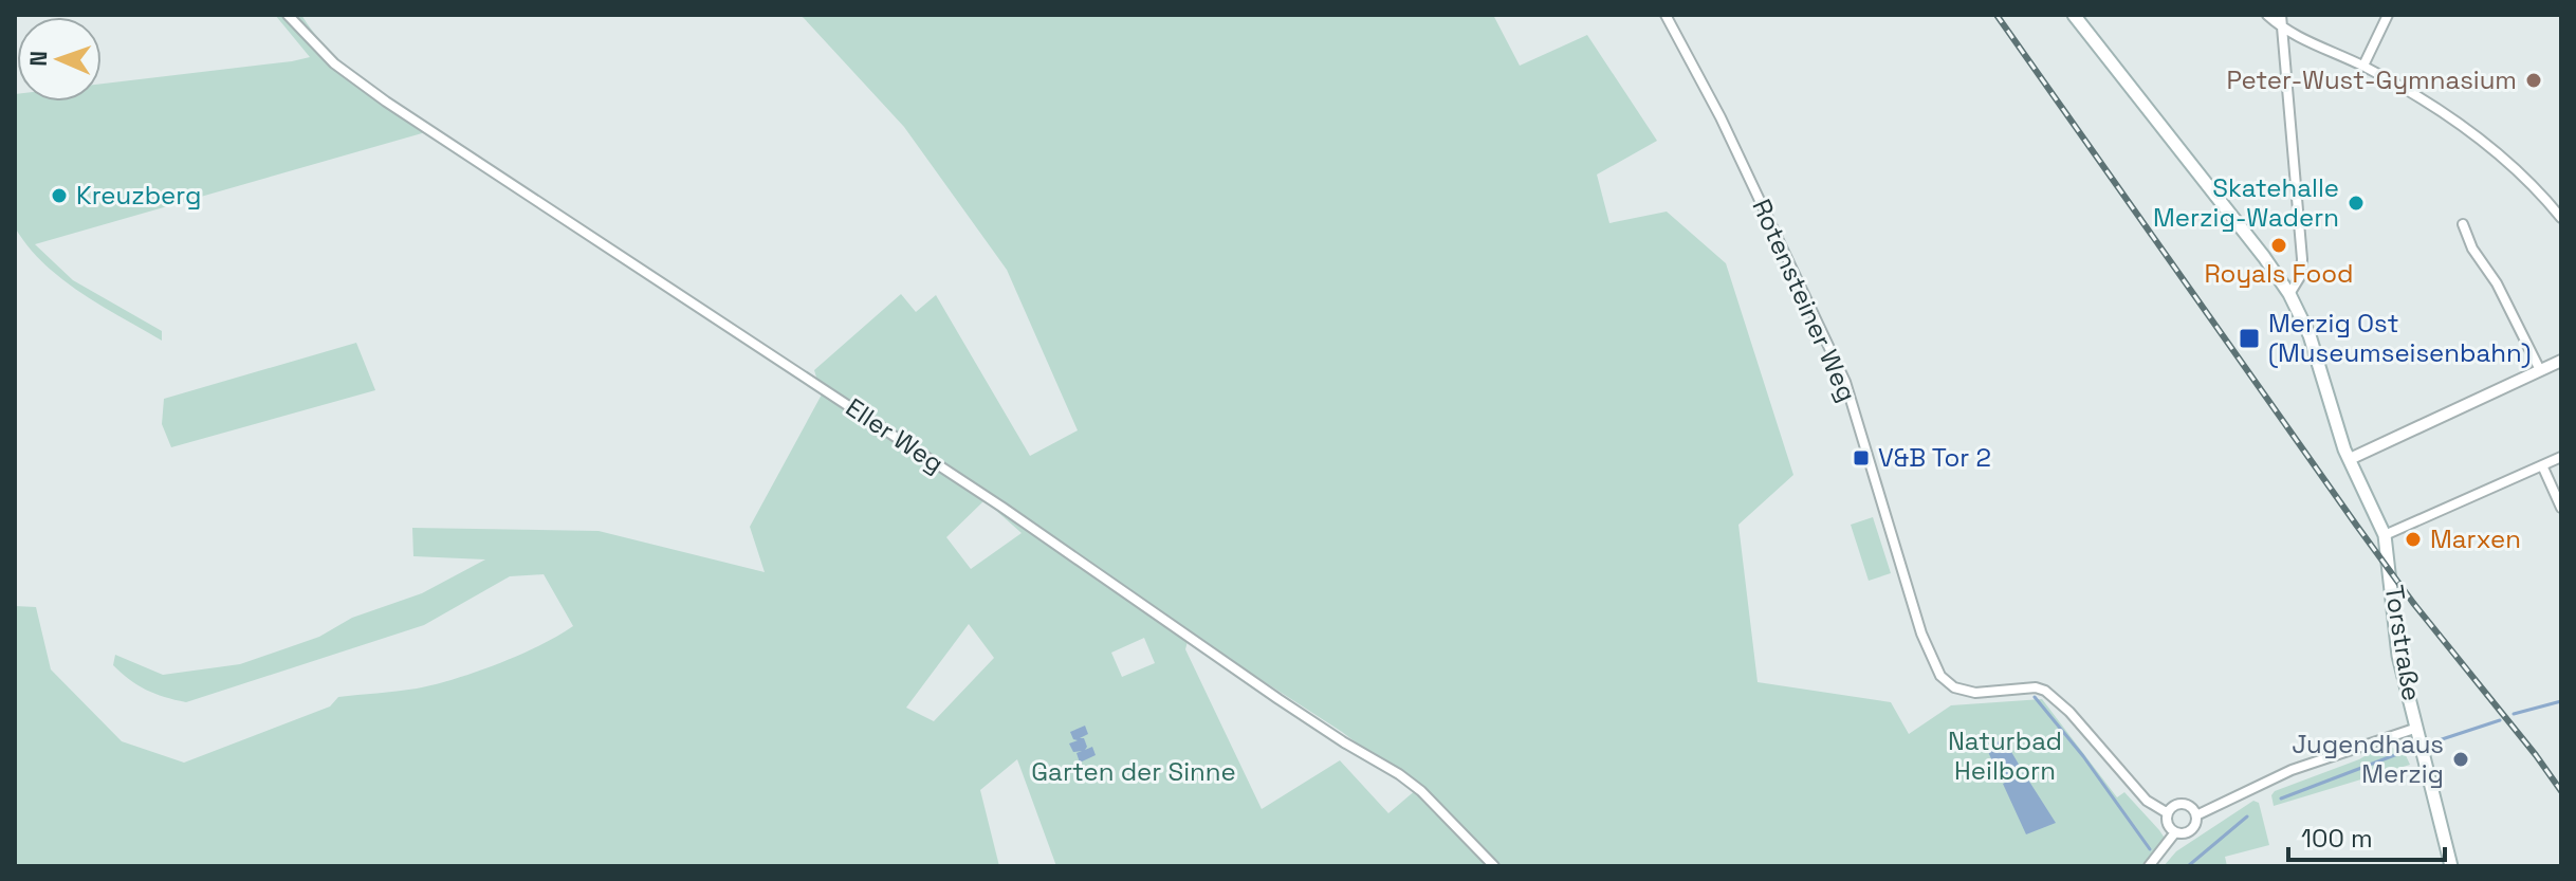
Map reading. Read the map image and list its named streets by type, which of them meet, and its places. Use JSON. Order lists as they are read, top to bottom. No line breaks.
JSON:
{"streets":{"main road":["Torstraße"],"street":["Rotensteiner Weg","Eller Weg"]},"parks":["Naturbad Heilborn","Garten der Sinne"],"places":{"other":["Peter-Wust-Gymnasium","Kreuzberg","Skatehalle Merzig-Wadern","Royals Food","Marxen","Jugendhaus Merzig"],"transit":["Merzig Ost (Museumseisenbahn)","V&B Tor 2"]},"scale_bar":"100 m","north":"left"}
